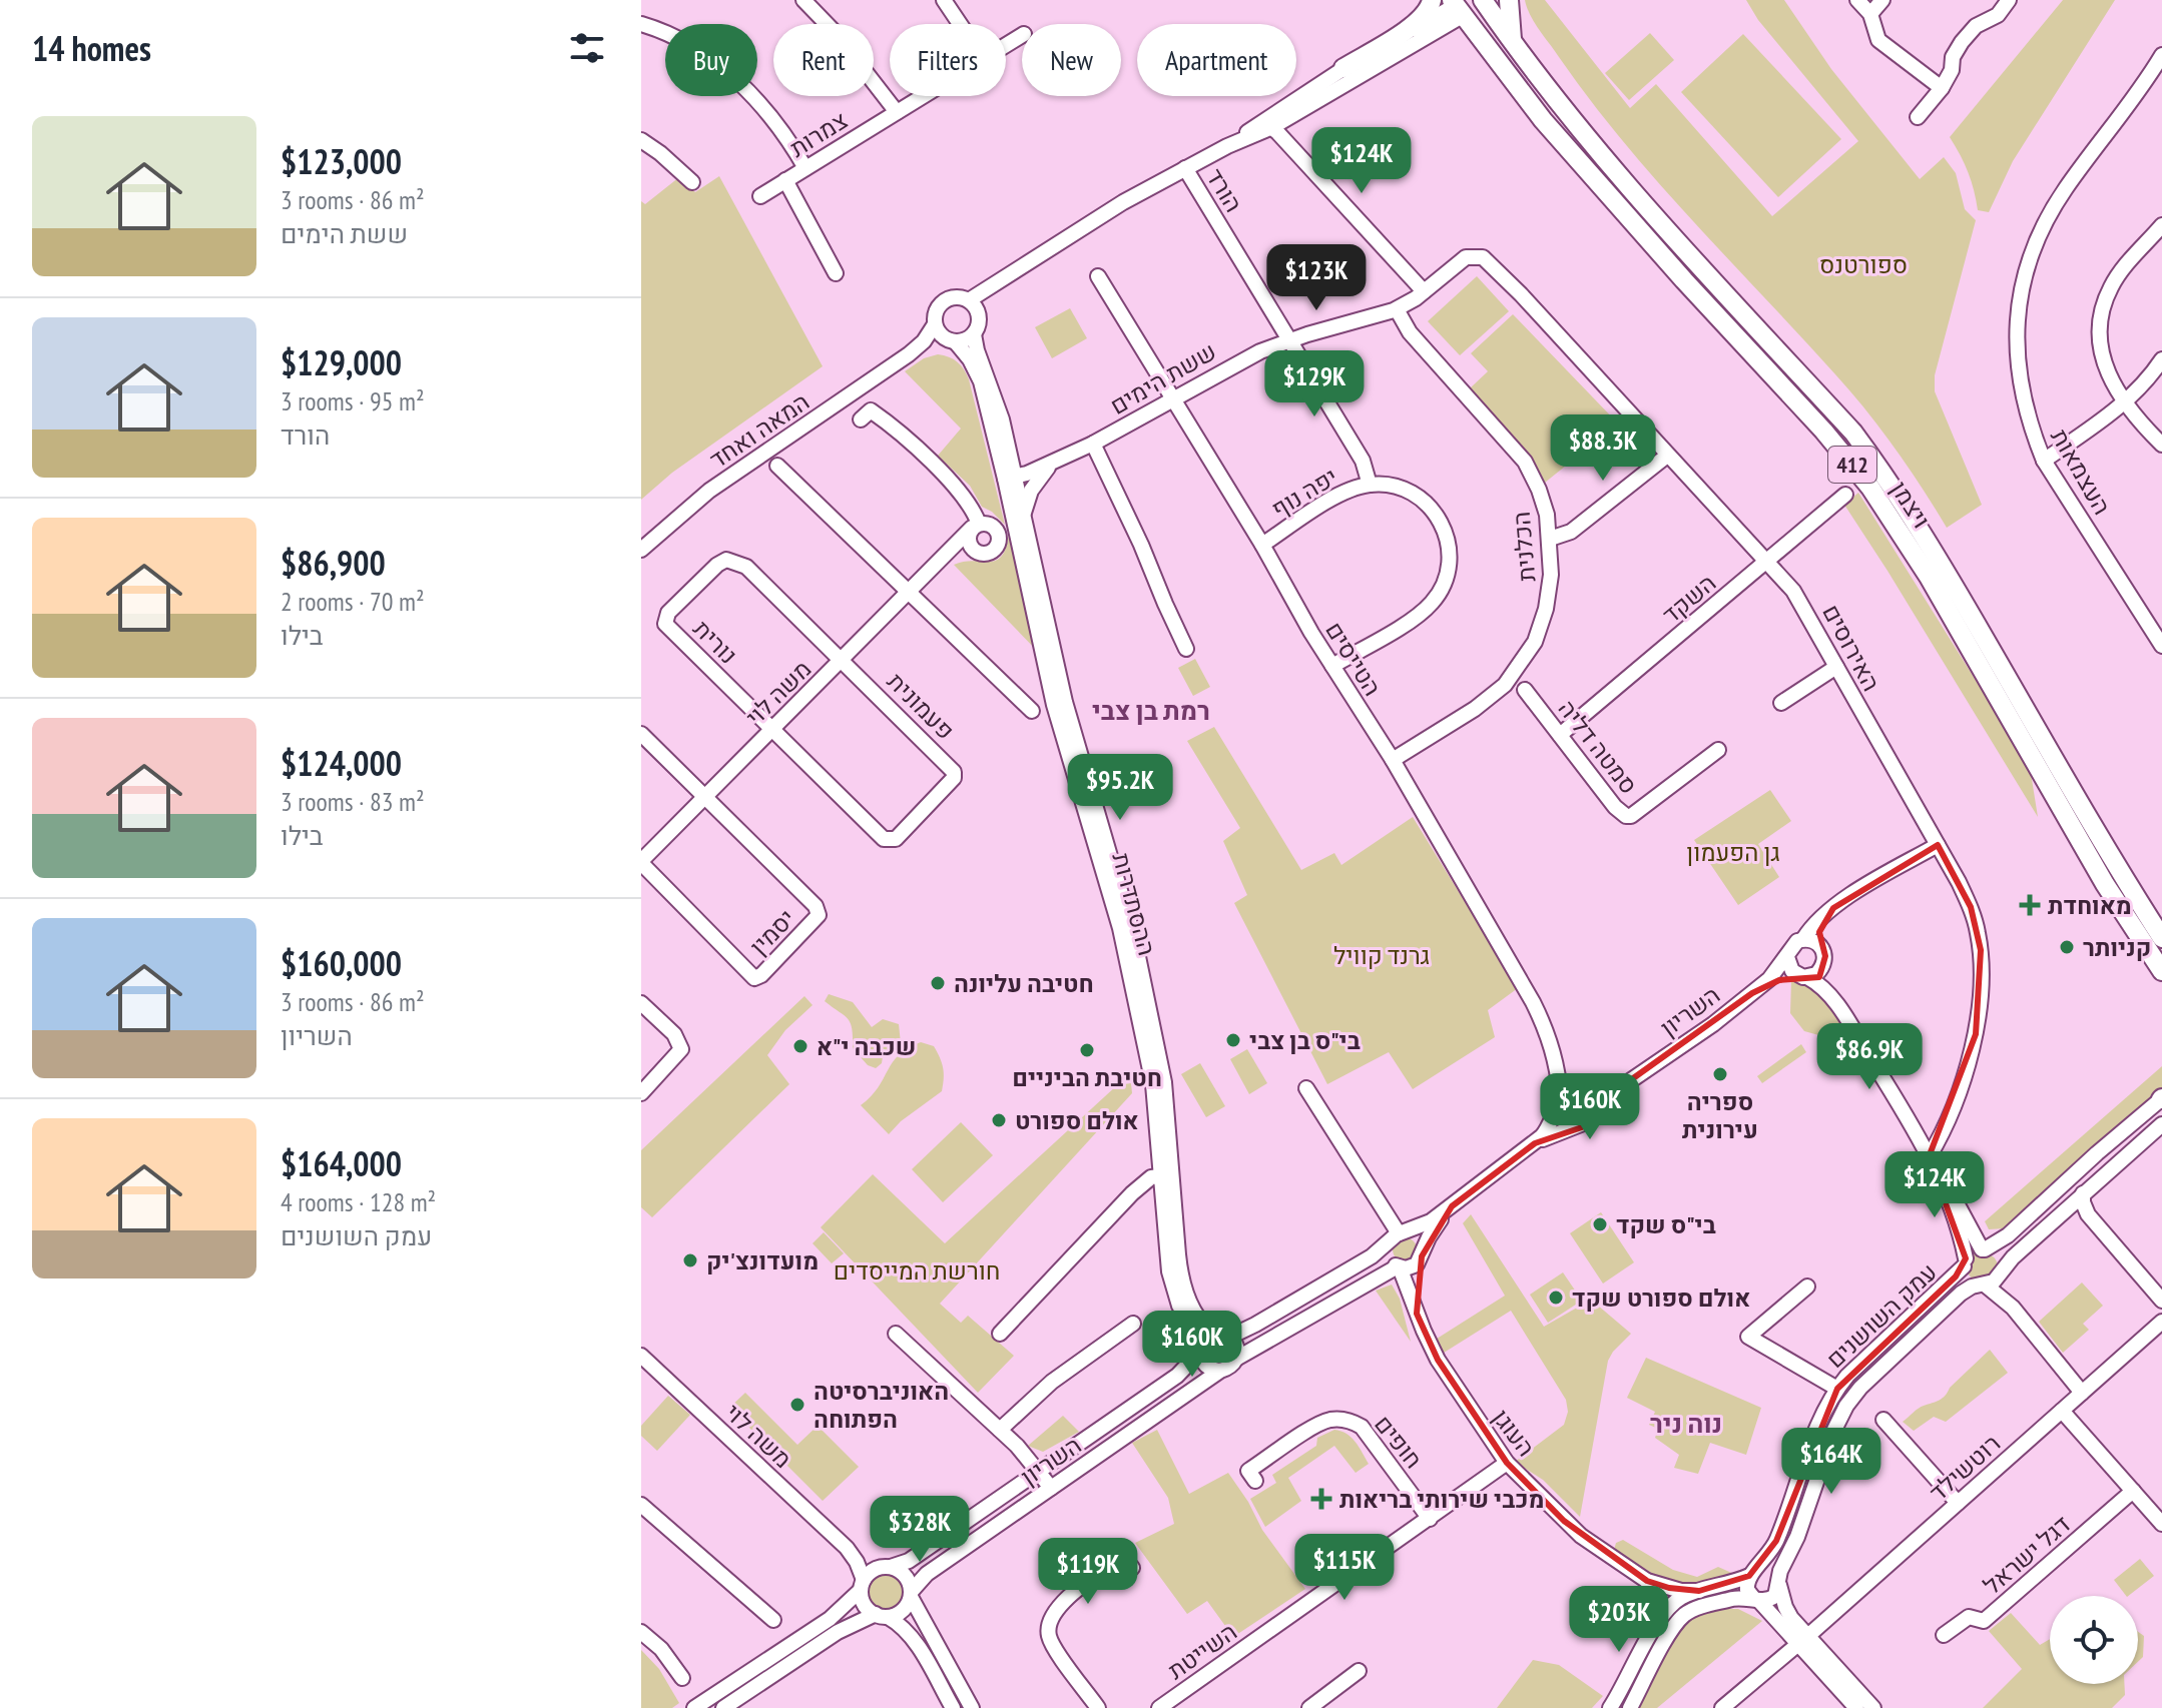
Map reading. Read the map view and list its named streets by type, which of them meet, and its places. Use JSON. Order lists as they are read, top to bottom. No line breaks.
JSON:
{"streets":{"main road":["412","ויצמן"],"street":["צמרות","הורד","ששת הימים","המאה ואחד","העצמאות","יפה נוף","הכלנית","השקד","נורית","האירוסים","הטייסים","משה לוי","פעמונית","סמטה דליה","ההסתדרות","יסמין","השריון","עמק השושנים","העוגן","חופים","רוטשילד","דגל ישראל","השייטת"]},"crossings":[["הורד","ששת הימים"],["הורד","יפה נוף"],["הורד","הטייסים"],["ששת הימים","הכלנית"],["ששת הימים","האירוסים"],["ששת הימים","הטייסים"],["ששת הימים","ההסתדרות"],["המאה ואחד","ההסתדרות"],["יפה נוף","הטייסים"],["הכלנית","הטייסים"],["השקד","האירוסים"],["השקד","סמטה דליה"],["נורית","משה לוי"],["נורית","פעמונית"],["הטייסים","השריון"],["משה לוי","פעמונית"],["משה לוי","יסמין"],["משה לוי","השריון"],["ההסתדרות","השריון"],["השריון","העוגן"],["העוגן","השייטת"],["חופים","השייטת"]],"districts":["רמת בן צבי","נוה ניר"],"parks":["ספורטנס","גן הפעמון","גרנד קוויל","חורשת המייסדים"],"places":{"health":["מאוחדת","מכבי שירותי בריאות"],"other":["קניותר","חטיבה עליונה","בי\"ס בן צבי","שכבה י\"א","חטיבת הביניים","ספריה עירונית","אולם ספורט","בי\"ס שקד","מועדונצ'יק","אולם ספורט שקד","האוניברסיטה הפתוחה"]},"page":{"heading":"14 homes","chip":["Buy","Rent","Filters","New","Apartment"],"list":[{"name":"$123,000","note":"3 rooms · 86 m² · ששת הימים"},{"name":"$129,000","note":"3 rooms · 95 m² · הורד"},{"name":"$86,900","note":"2 rooms · 70 m² · בילו"},{"name":"$124,000","note":"3 rooms · 83 m² · בילו"},{"name":"$160,000","note":"3 rooms · 86 m² · השריון"},{"name":"$164,000","note":"4 rooms · 128 m² · עמק השושנים"}],"price":["$124K","$123K","$129K","$88.3K","$95.2K","$86.9K","$160K","$124K","$160K","$164K","$328K","$115K","$119K","$203K"]}}
